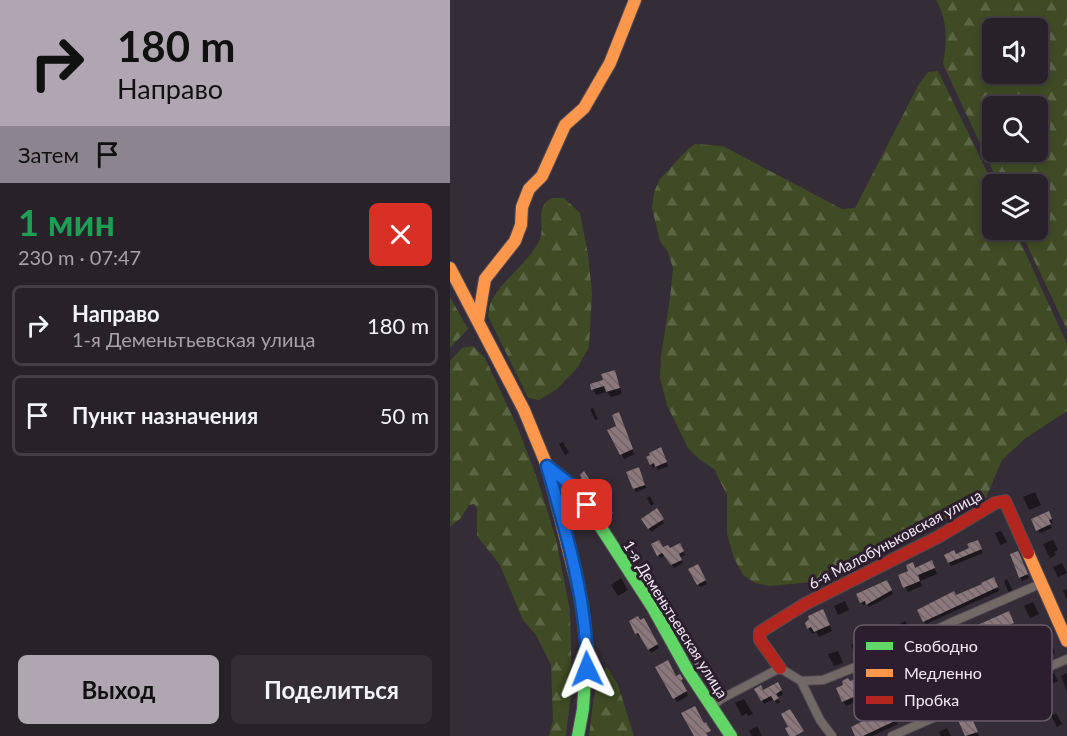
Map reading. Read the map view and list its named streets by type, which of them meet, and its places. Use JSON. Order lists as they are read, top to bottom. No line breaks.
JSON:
{"streets":{"main road":["6-я Малобуньковская улица","1-я Деменьтьевская улица"]},"legend":["Свободно","Медленно","Пробка"],"page":{"turn":["180 m","Направо"],"then":"Затем","heading":["1 мин","230 m · 07:47"],"list":[{"name":"Направо","note":"1-я Деменьтьевская улица","value":"180 m"},{"name":"Пункт назначения","value":"50 m"}],"buttons":["Выход","Поделиться"]}}
